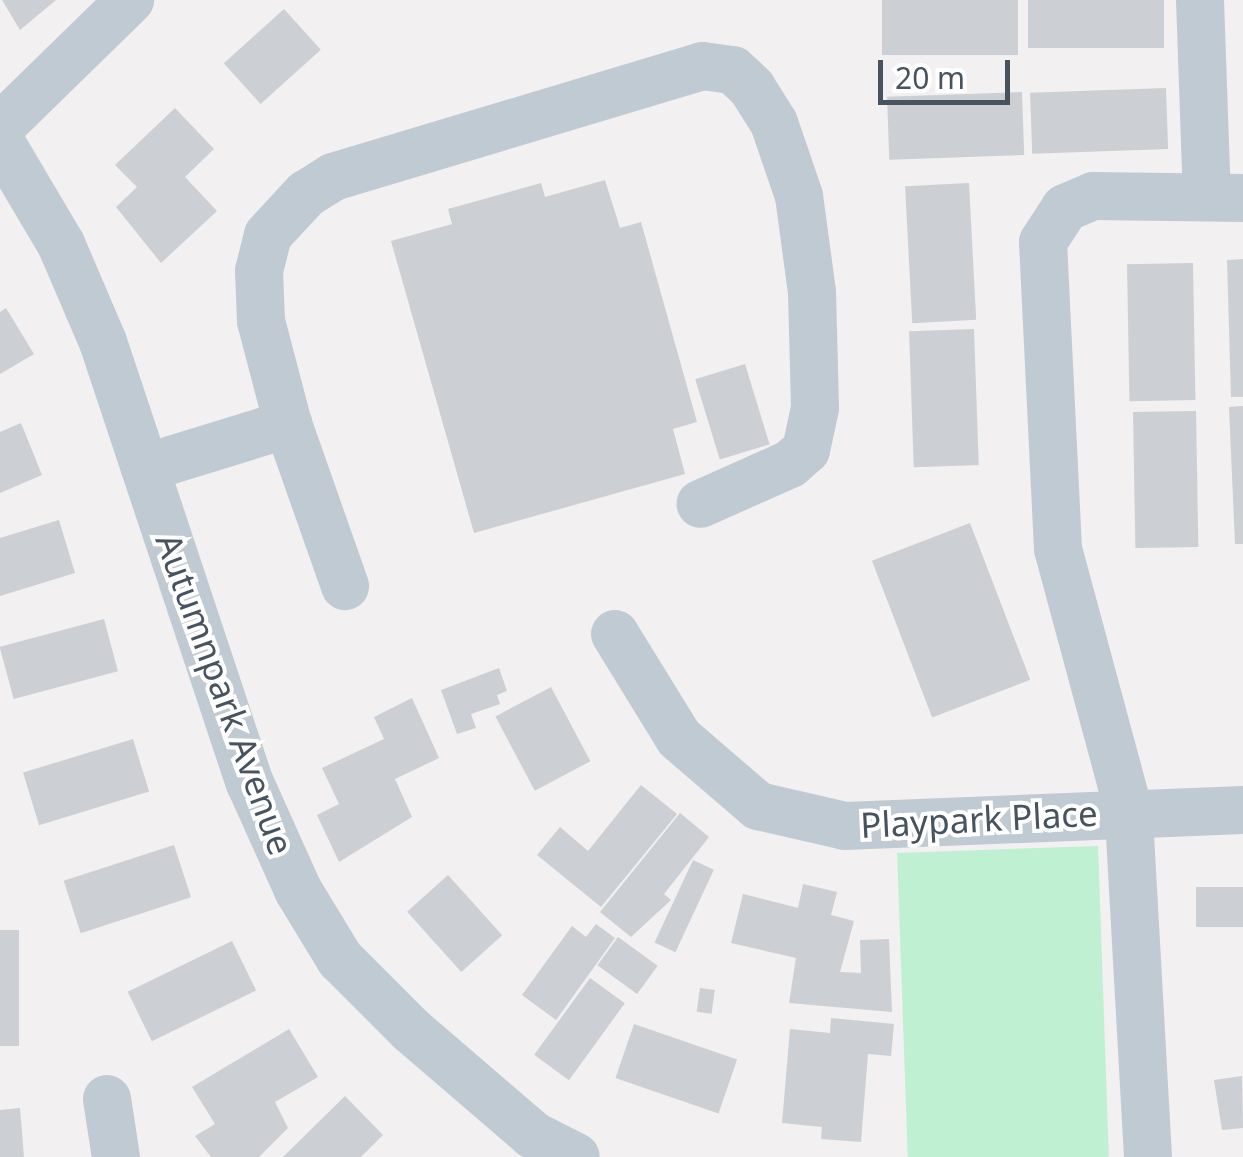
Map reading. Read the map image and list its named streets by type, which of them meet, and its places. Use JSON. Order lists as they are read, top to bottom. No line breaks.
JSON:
{"streets":{"street":["Autumnpark Avenue","Playpark Place"]},"scale_bar":"20 m"}
